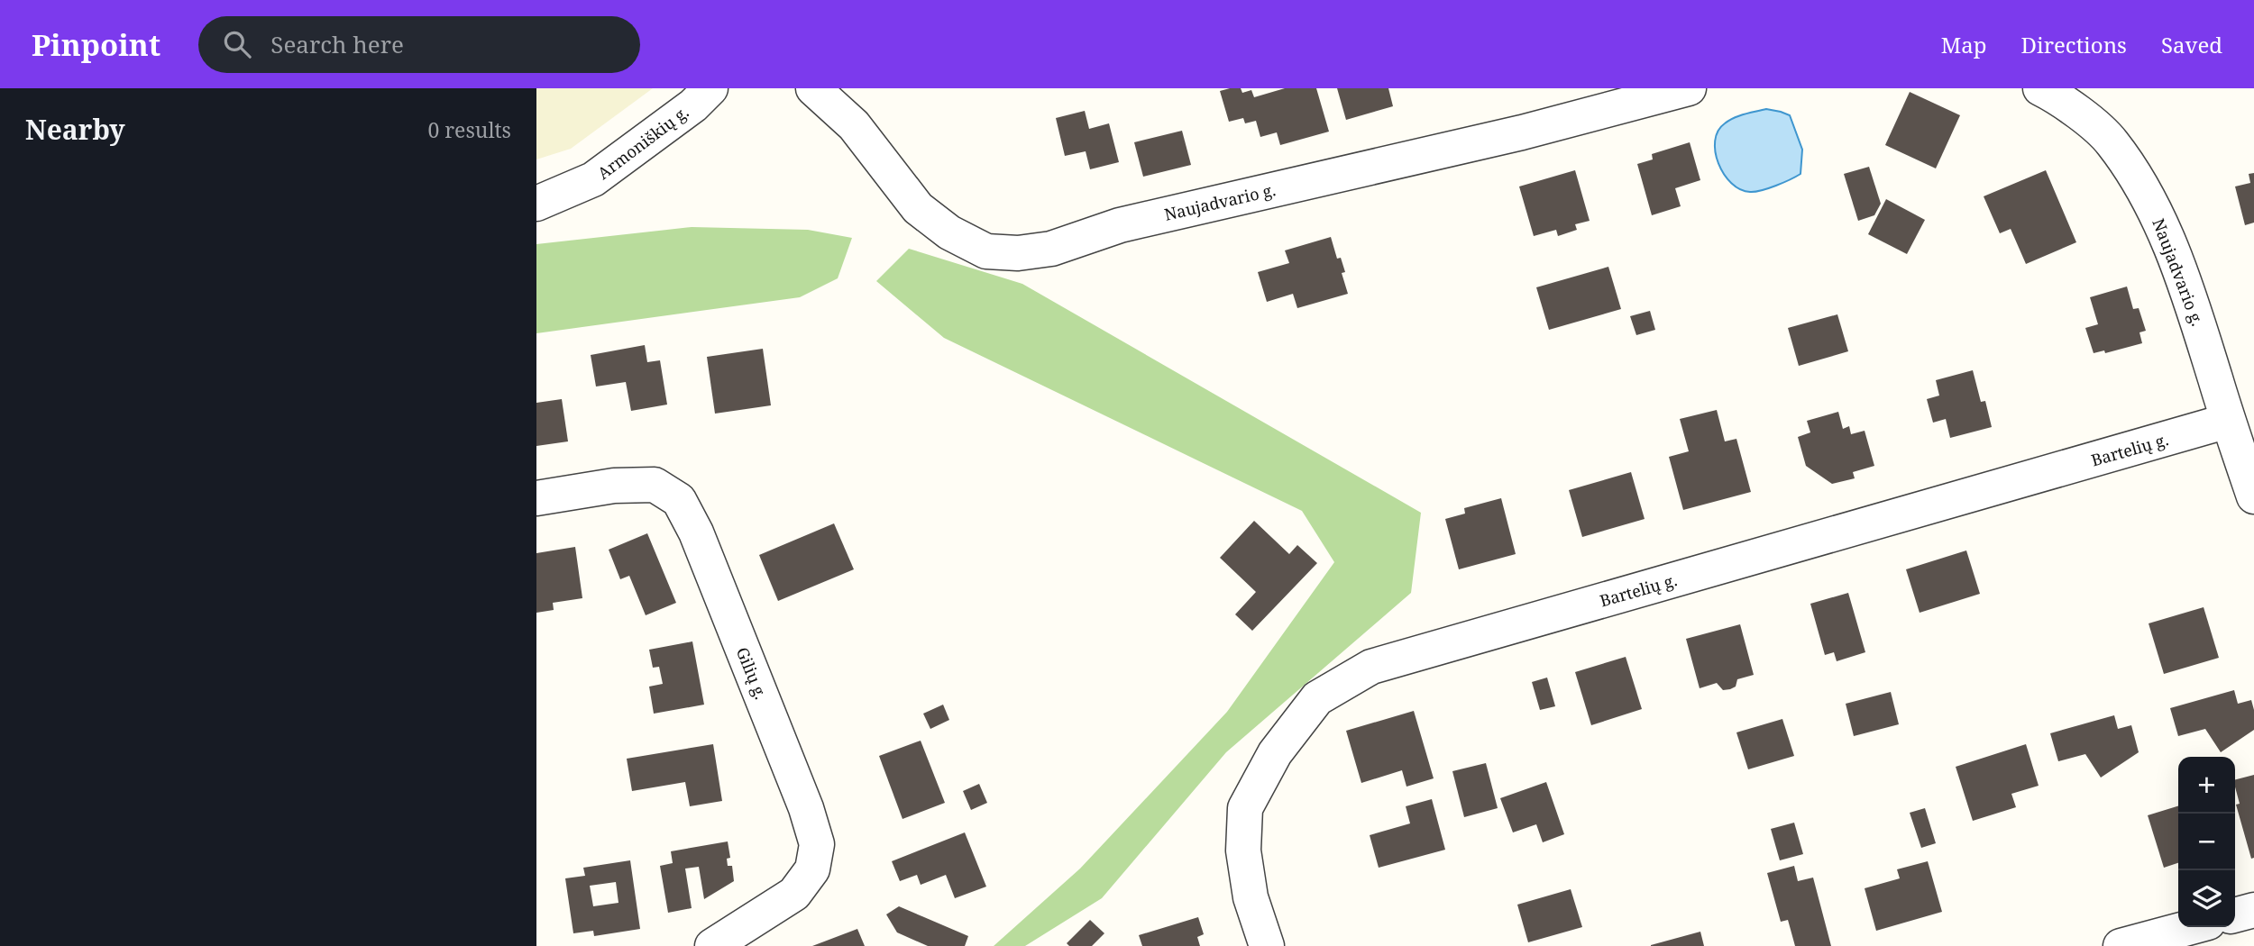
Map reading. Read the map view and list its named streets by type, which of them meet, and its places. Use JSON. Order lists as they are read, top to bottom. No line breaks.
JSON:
{"streets":{"street":["Armoniškių g.","Naujadvario g.","Bartelių g.","Gilių g."]},"crossings":[["Naujadvario g.","Bartelių g."]],"page":{"header":"Pinpoint","search":"Search here","nav":["Map","Directions","Saved"],"heading":["Nearby","0 results"],"map_buttons":["+","−"]}}
